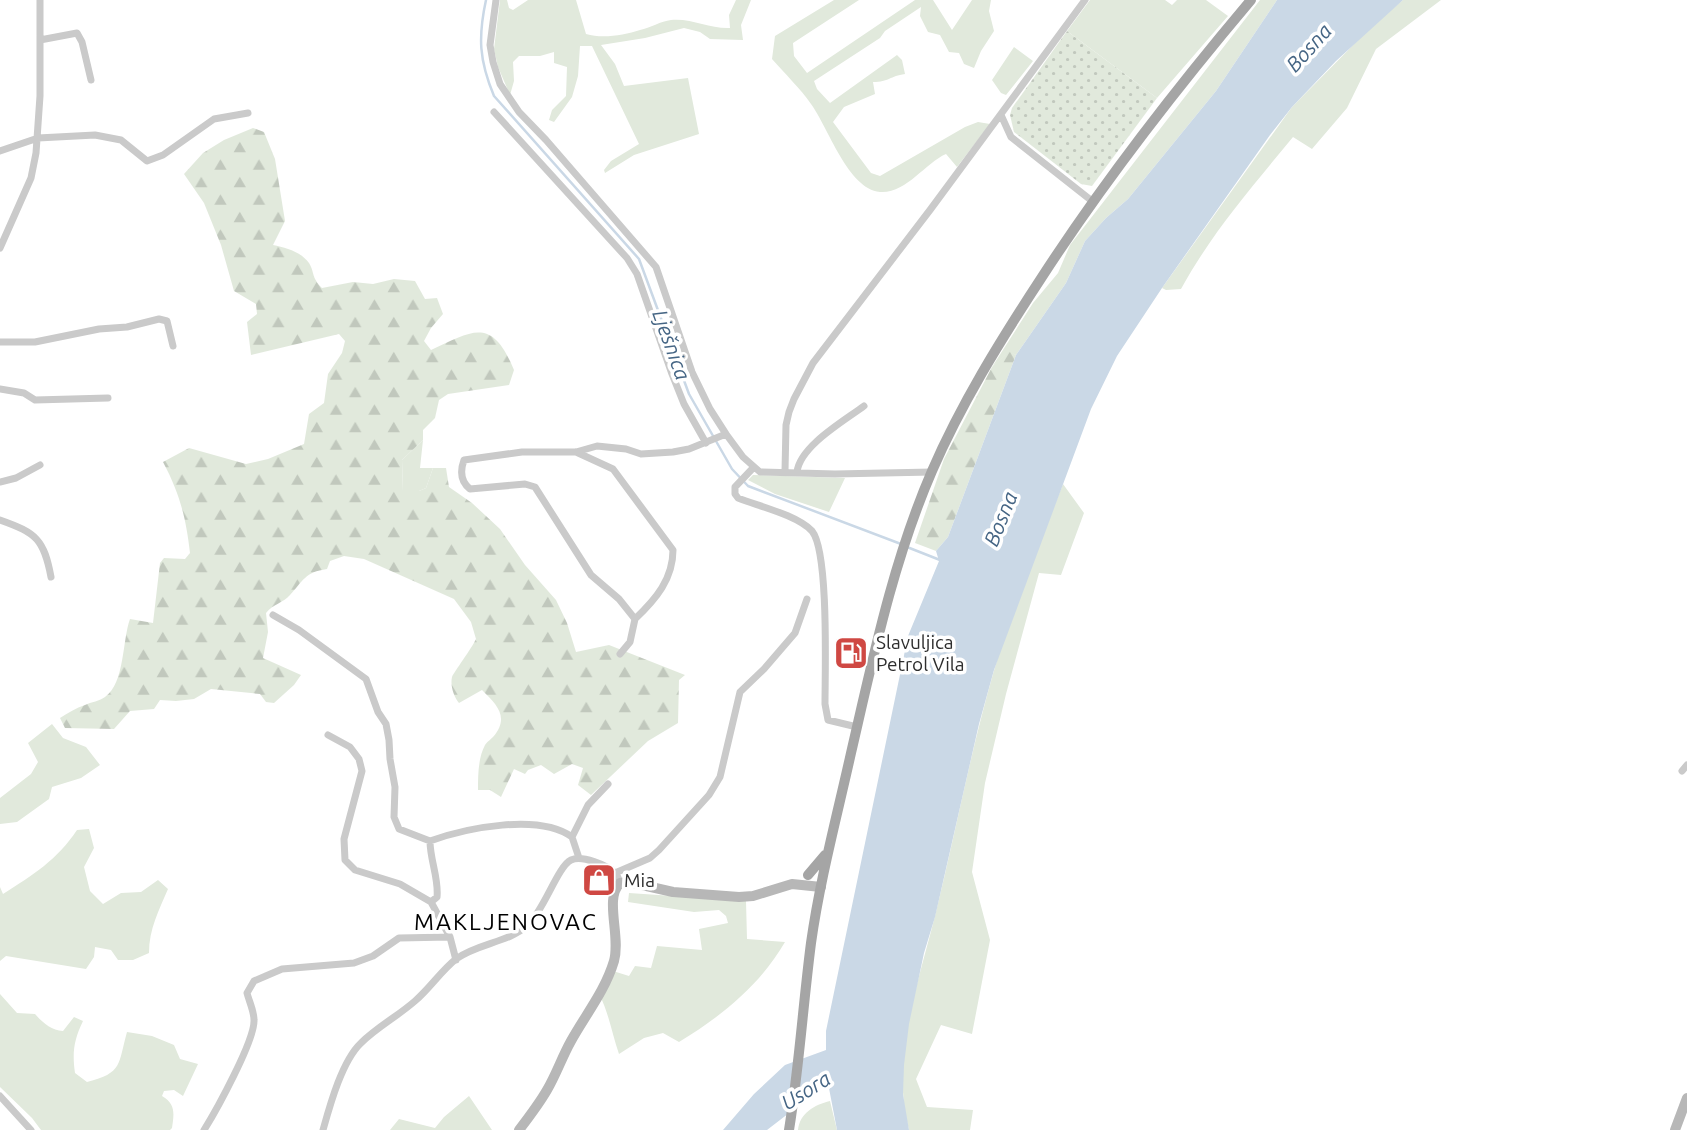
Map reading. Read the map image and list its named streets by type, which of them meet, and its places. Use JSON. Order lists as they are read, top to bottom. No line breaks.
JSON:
{"districts":["MAKLJENOVAC"],"water":["Bosna","Lješnica","Usora"],"places":{"fuel station":["Slavuljica Petrol Vila"],"shop":["Mia"]}}
